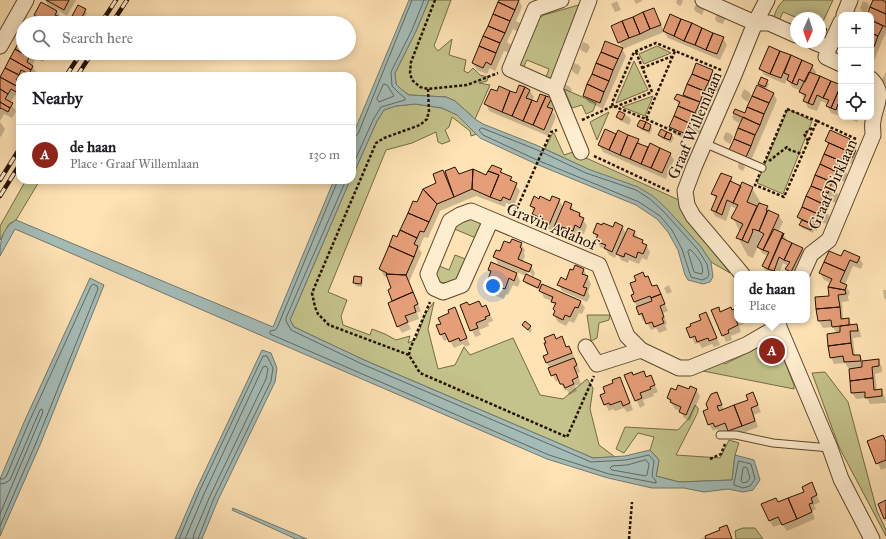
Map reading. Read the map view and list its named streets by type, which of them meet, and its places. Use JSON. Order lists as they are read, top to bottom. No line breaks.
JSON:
{"streets":{"street":["Graaf Willemlaan","Graaf Dirklaan","Gravin Adahof"]},"north":"bottom","page":{"map_buttons":["+","−"],"search":"Search here","heading":"Nearby","list":[{"mark":"A","name":"de haan","note":"Place · Graaf Willemlaan","value":"130 m"}],"popup":["de haan","Place"],"pins":"A"}}
